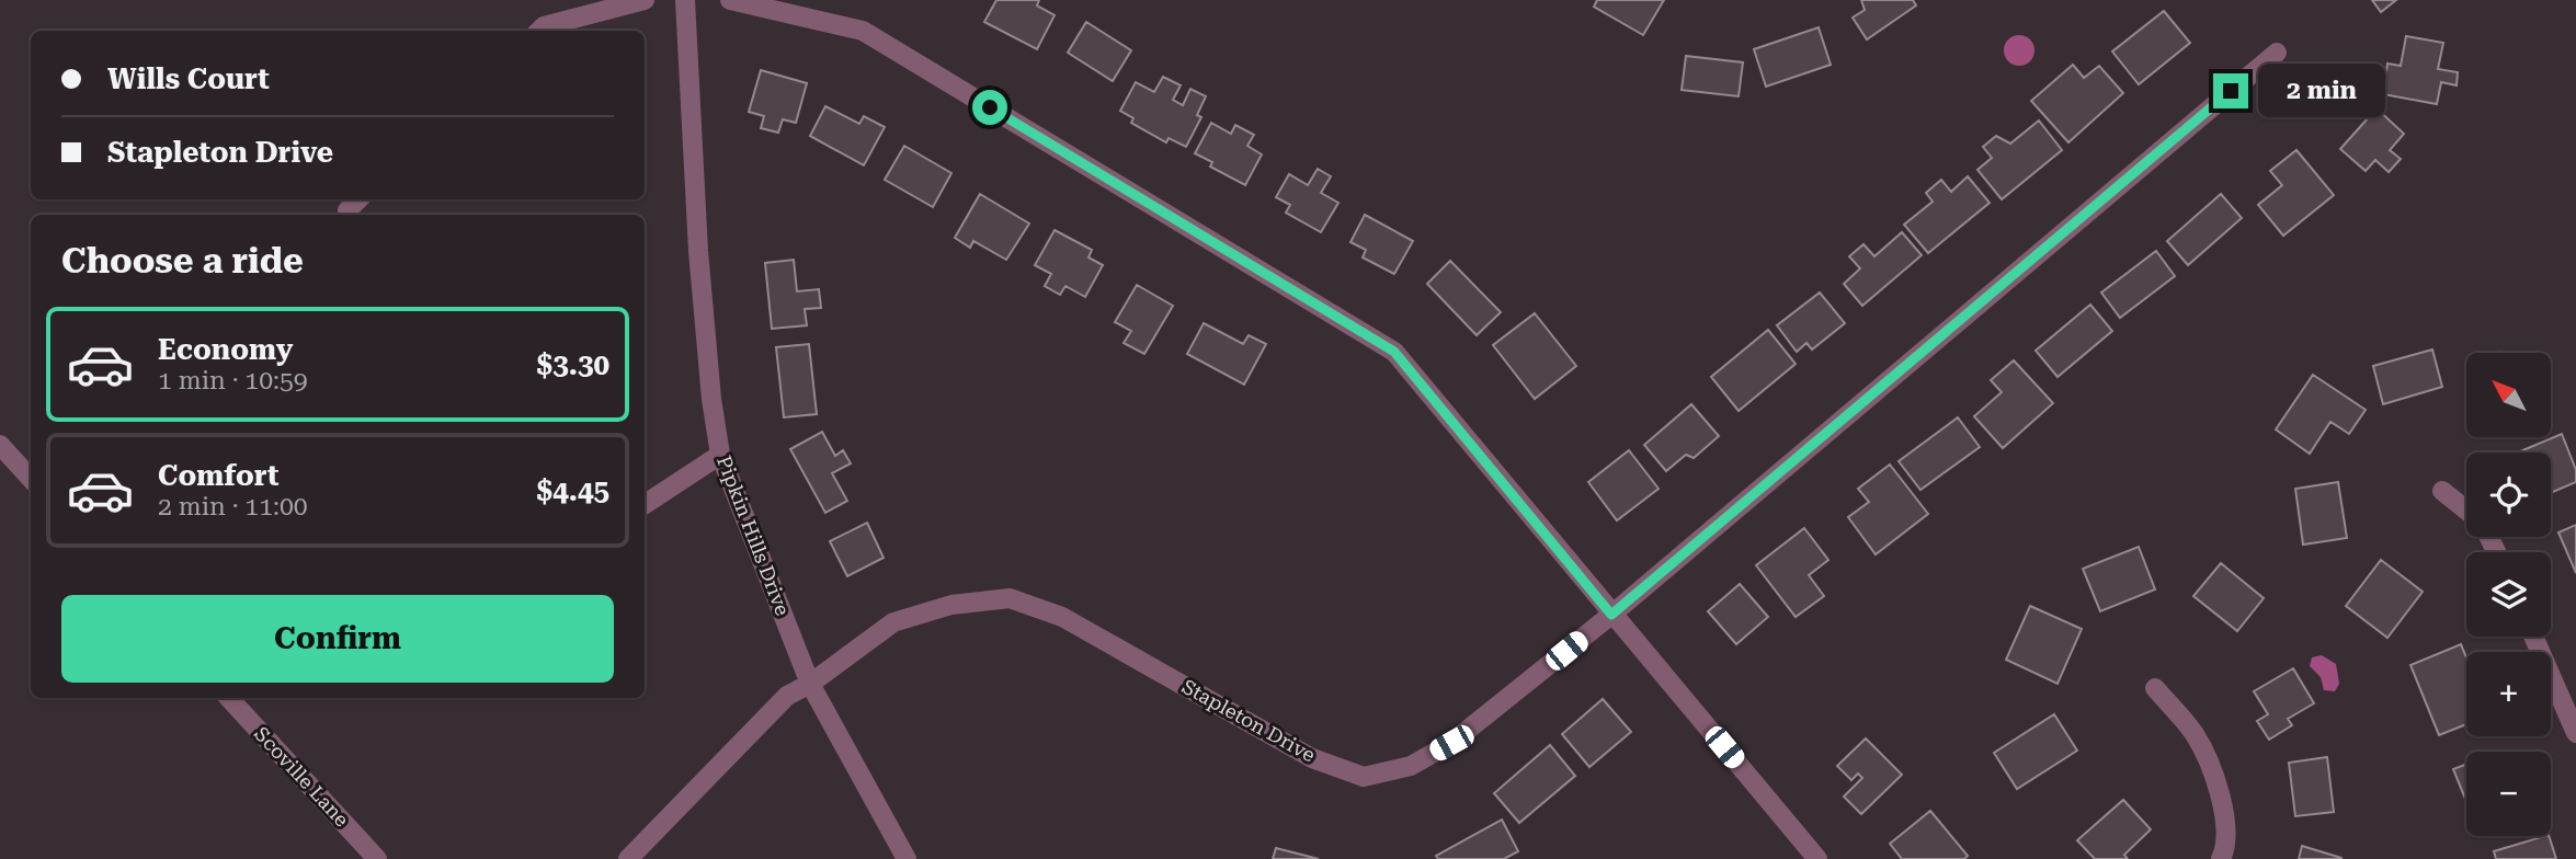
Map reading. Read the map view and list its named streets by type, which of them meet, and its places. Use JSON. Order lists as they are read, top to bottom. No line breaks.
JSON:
{"streets":{"street":["Pipkin Hills Drive","Stapleton Drive","Scoville Lane"]},"crossings":[["Pipkin Hills Drive","Stapleton Drive"]],"north":"top left","page":{"banner":["Wills Court","Stapleton Drive"],"bubble":"2 min","heading":"Choose a ride","list":[{"name":"Economy","note":"1 min · 10:59","value":"$3.30"},{"name":"Comfort","note":"2 min · 11:00","value":"$4.45"}],"map_buttons":["+","−"],"buttons":"Confirm"}}
